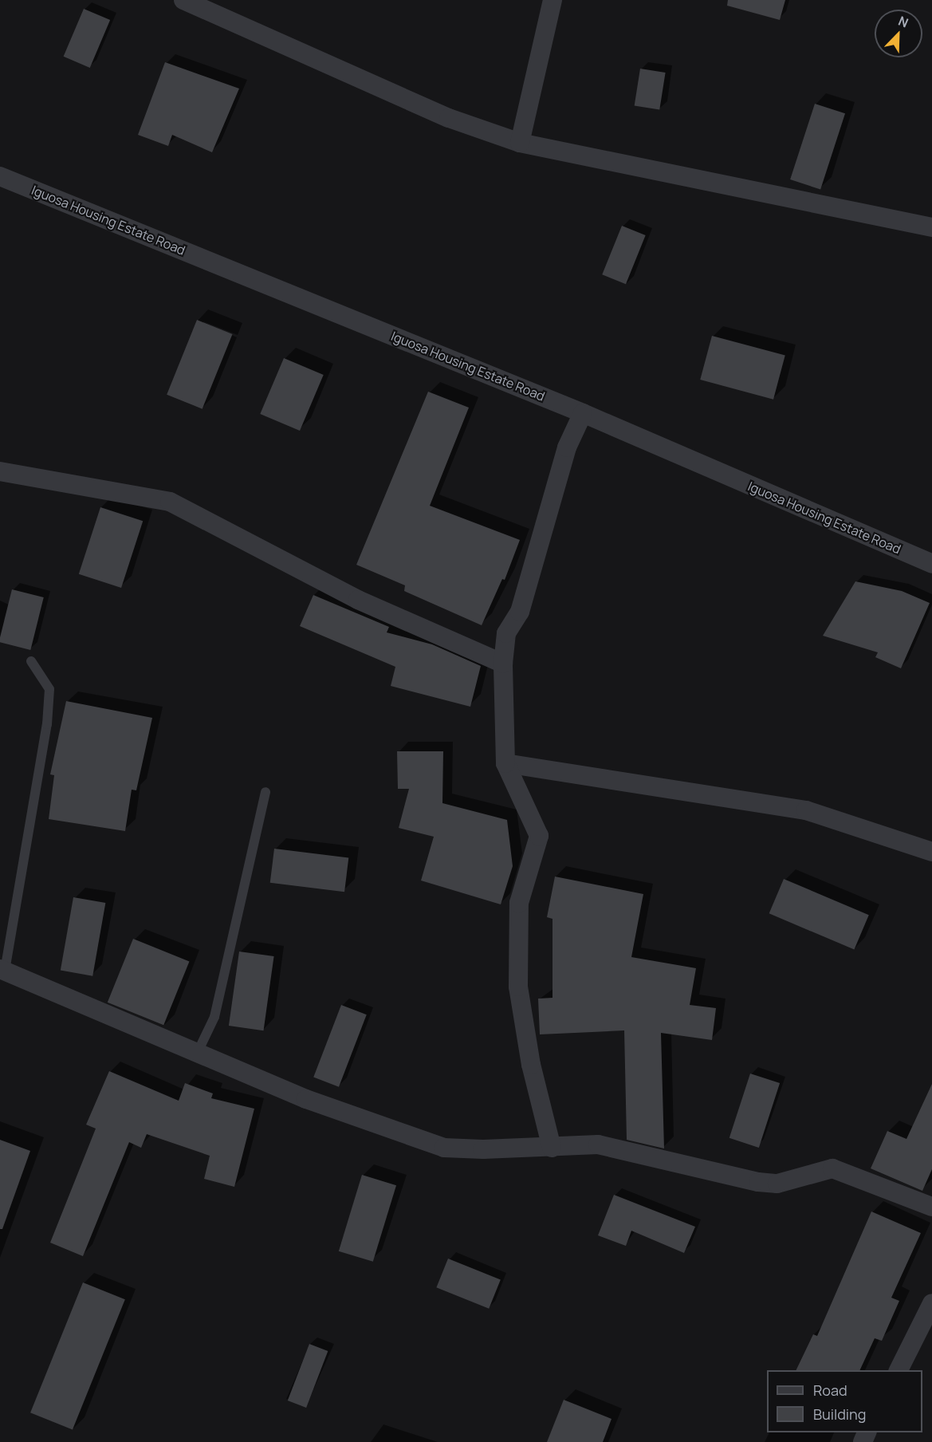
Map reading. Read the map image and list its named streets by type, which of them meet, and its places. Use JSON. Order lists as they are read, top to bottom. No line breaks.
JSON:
{"streets":{"street":["Iguosa Housing Estate Road"]},"legend":["Road","Building"],"north":"top right"}
